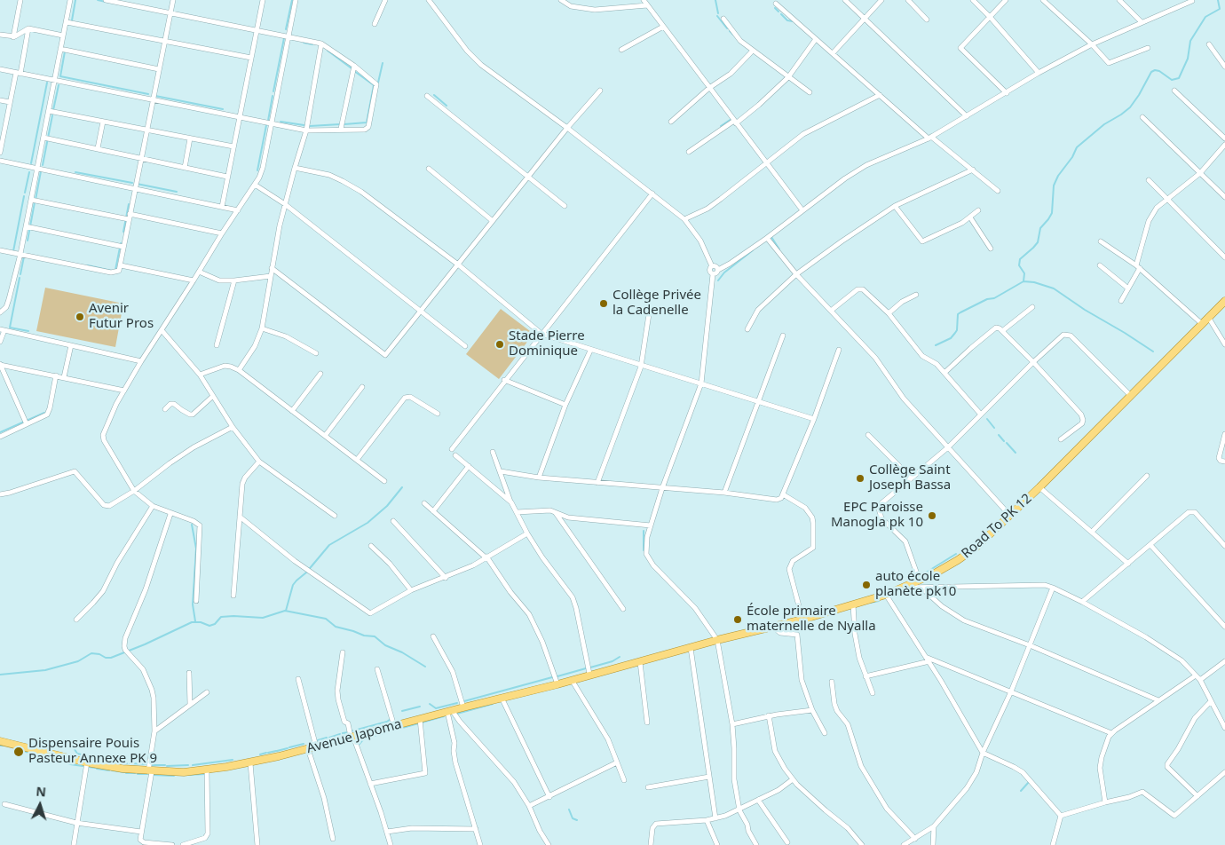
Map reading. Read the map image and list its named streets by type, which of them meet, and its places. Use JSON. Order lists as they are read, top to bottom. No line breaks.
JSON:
{"streets":{"main road":["Road To PK 12","Avenue Japoma"]},"crossings":[["Road To PK 12","Avenue Japoma"]],"places":["Collège Privée la Cadenelle","Avenir Futur Pros","Stade Pierre Dominique","Collège Saint Joseph Bassa","EPC Paroisse Manogla pk 10","auto école planète pk10","École primaire maternelle de Nyalla","Dispensaire Pouis Pasteur Annexe PK 9"],"north":"top"}
